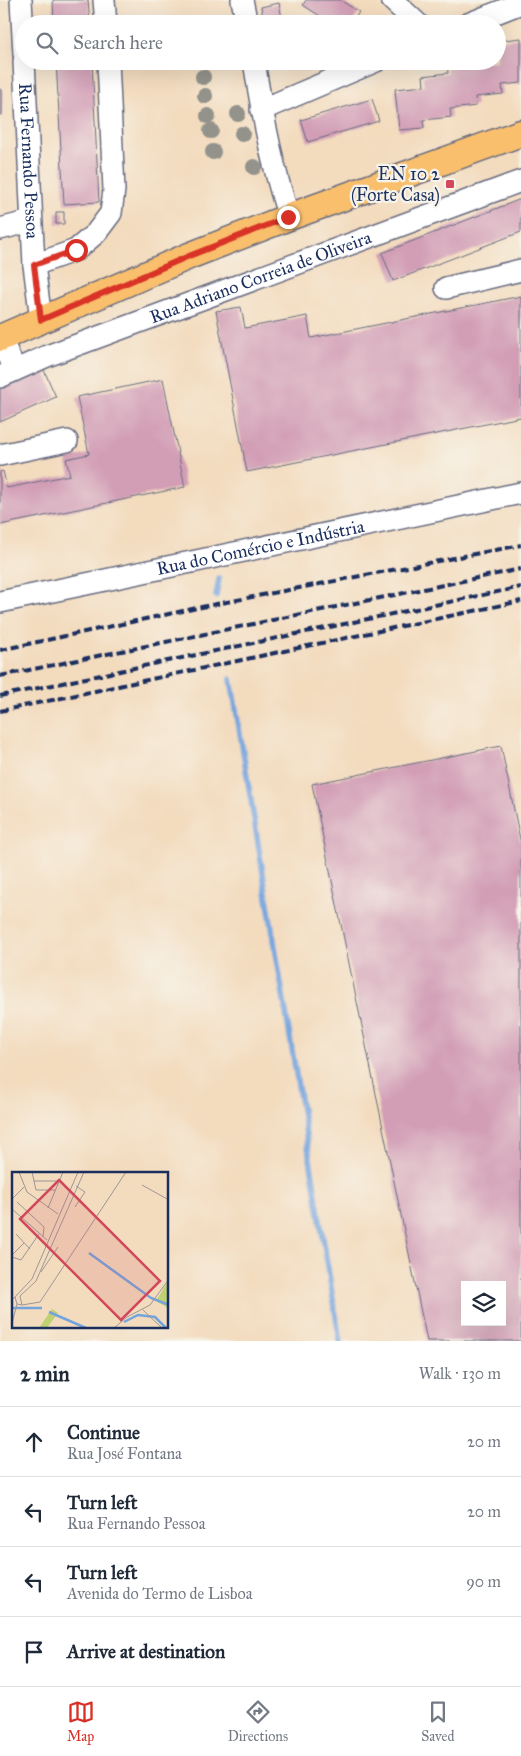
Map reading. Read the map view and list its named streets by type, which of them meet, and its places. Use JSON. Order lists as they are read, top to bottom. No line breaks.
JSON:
{"streets":{"street":["Rua Fernando Pessoa","Rua Adriano Correia de Oliveira","Rua do Comércio e Indústria"]},"places":{"transit":["EN 10 2 (Forte Casa)"]},"page":{"search":"Search here","heading":["2 min","Walk · 130 m"],"list":[["Continue","Rua José Fontana","20 m"],["Turn left","Rua Fernando Pessoa","20 m"],["Turn left","Avenida do Termo de Lisboa","90 m"],"Arrive at destination"],"nav":["Map","Directions","Saved"]}}
